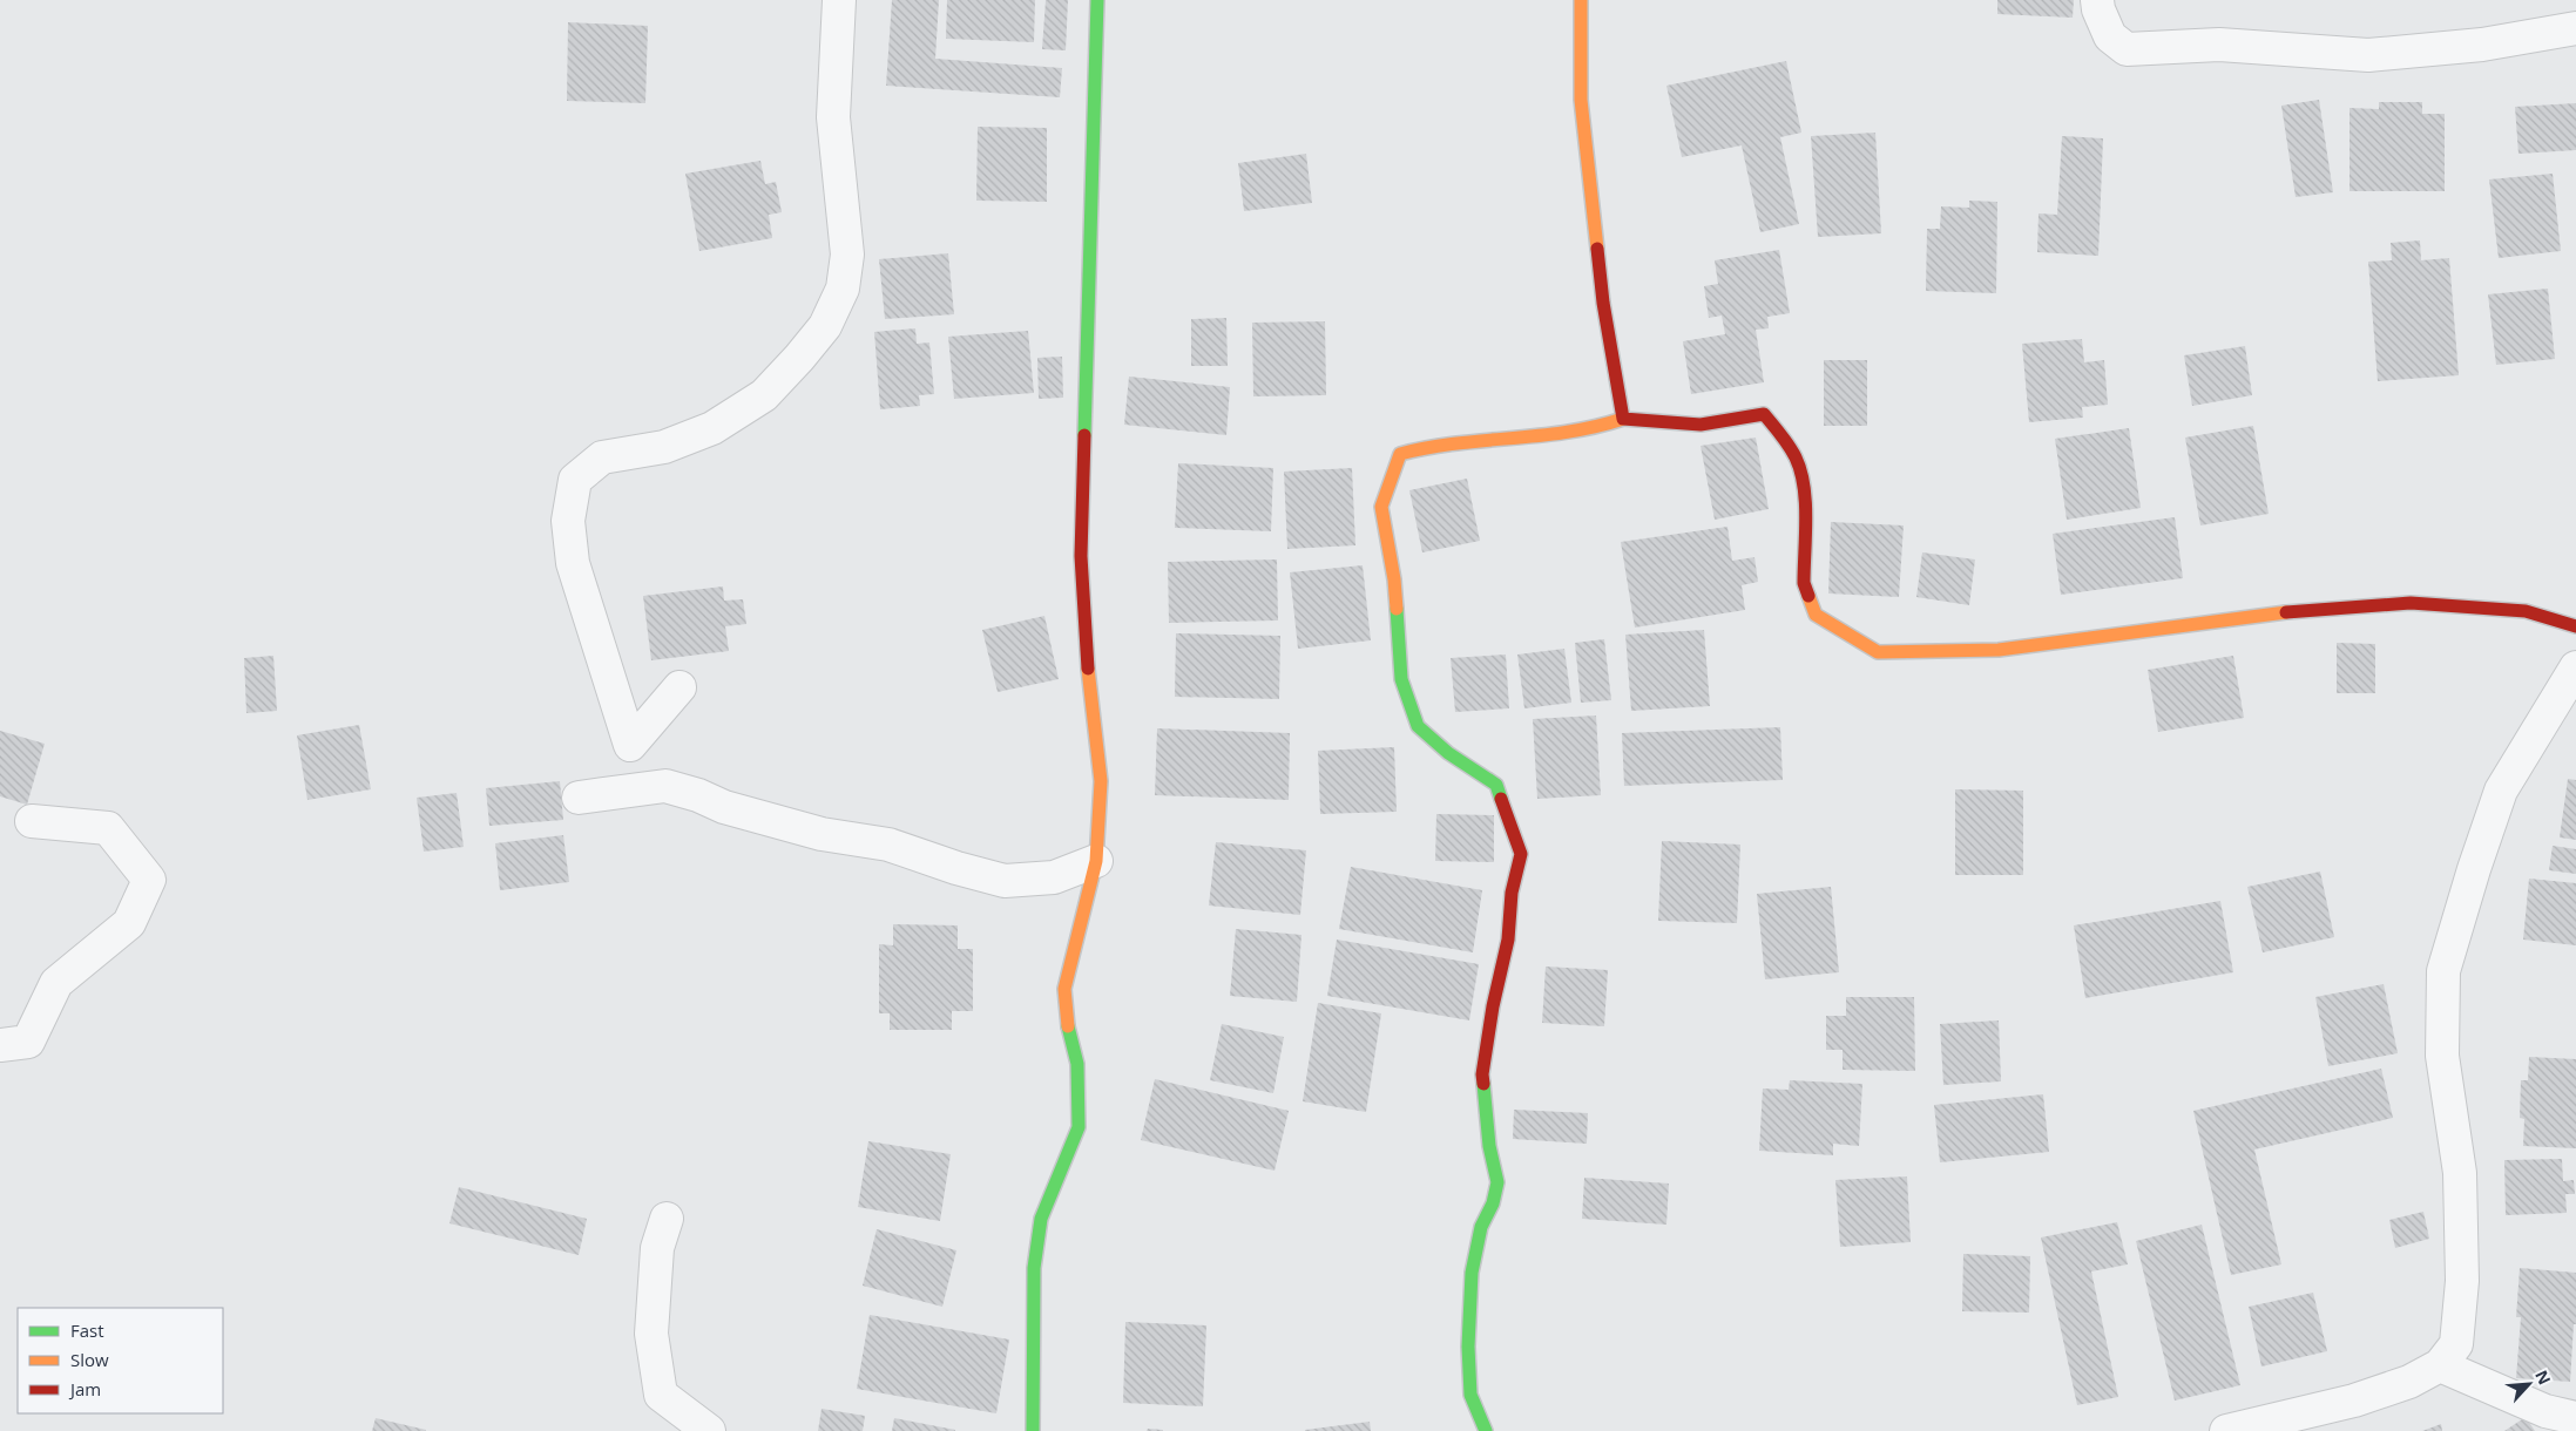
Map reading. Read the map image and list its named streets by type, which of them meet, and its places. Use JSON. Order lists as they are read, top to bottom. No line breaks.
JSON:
{"legend":["Fast","Slow","Jam"],"north":"top right"}
